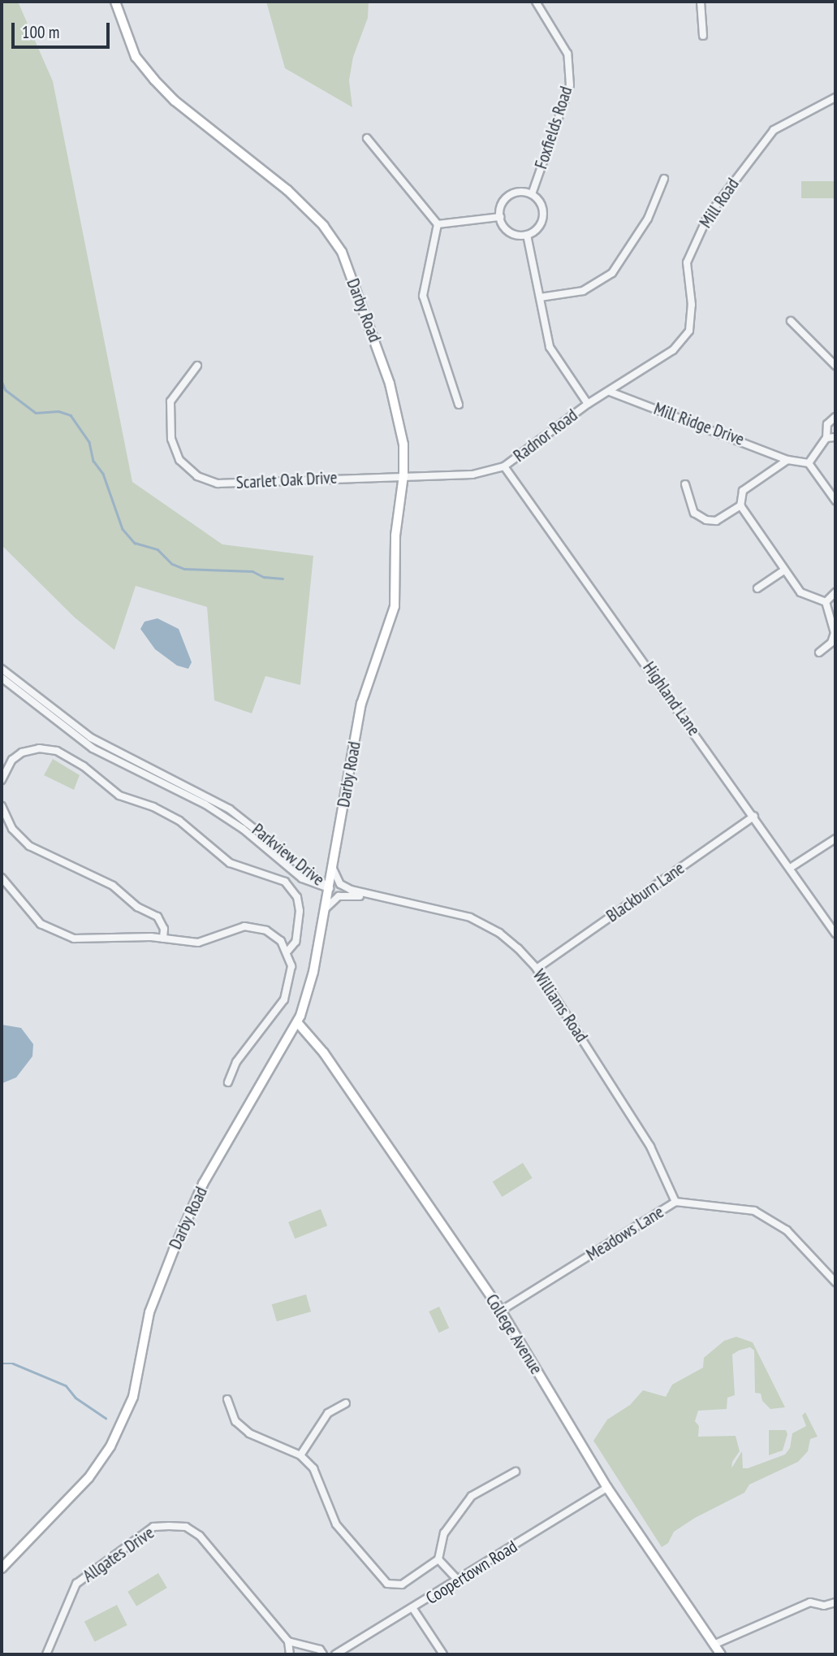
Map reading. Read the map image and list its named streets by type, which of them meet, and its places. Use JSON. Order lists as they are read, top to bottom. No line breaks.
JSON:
{"streets":{"main road":["Darby Road","College Avenue"],"street":["Foxfields Road","Mill Road","Mill Ridge Drive","Radnor Road","Scarlet Oak Drive","Highland Lane","Parkview Drive","Blackburn Lane","Williams Road","Meadows Lane","Allgates Drive","Coopertown Road"]},"crossings":[["Mill Road","Radnor Road"],["Darby Road","Radnor Road"],["Darby Road","Scarlet Oak Drive"],["Darby Road","Parkview Drive"],["Darby Road","Williams Road"],["Darby Road","College Avenue"],["Mill Ridge Drive","Radnor Road"],["Radnor Road","Scarlet Oak Drive"],["Radnor Road","Highland Lane"],["Highland Lane","Blackburn Lane"],["Blackburn Lane","Williams Road"],["Williams Road","Meadows Lane"],["Meadows Lane","College Avenue"],["College Avenue","Coopertown Road"]],"scale_bar":"100 m"}
